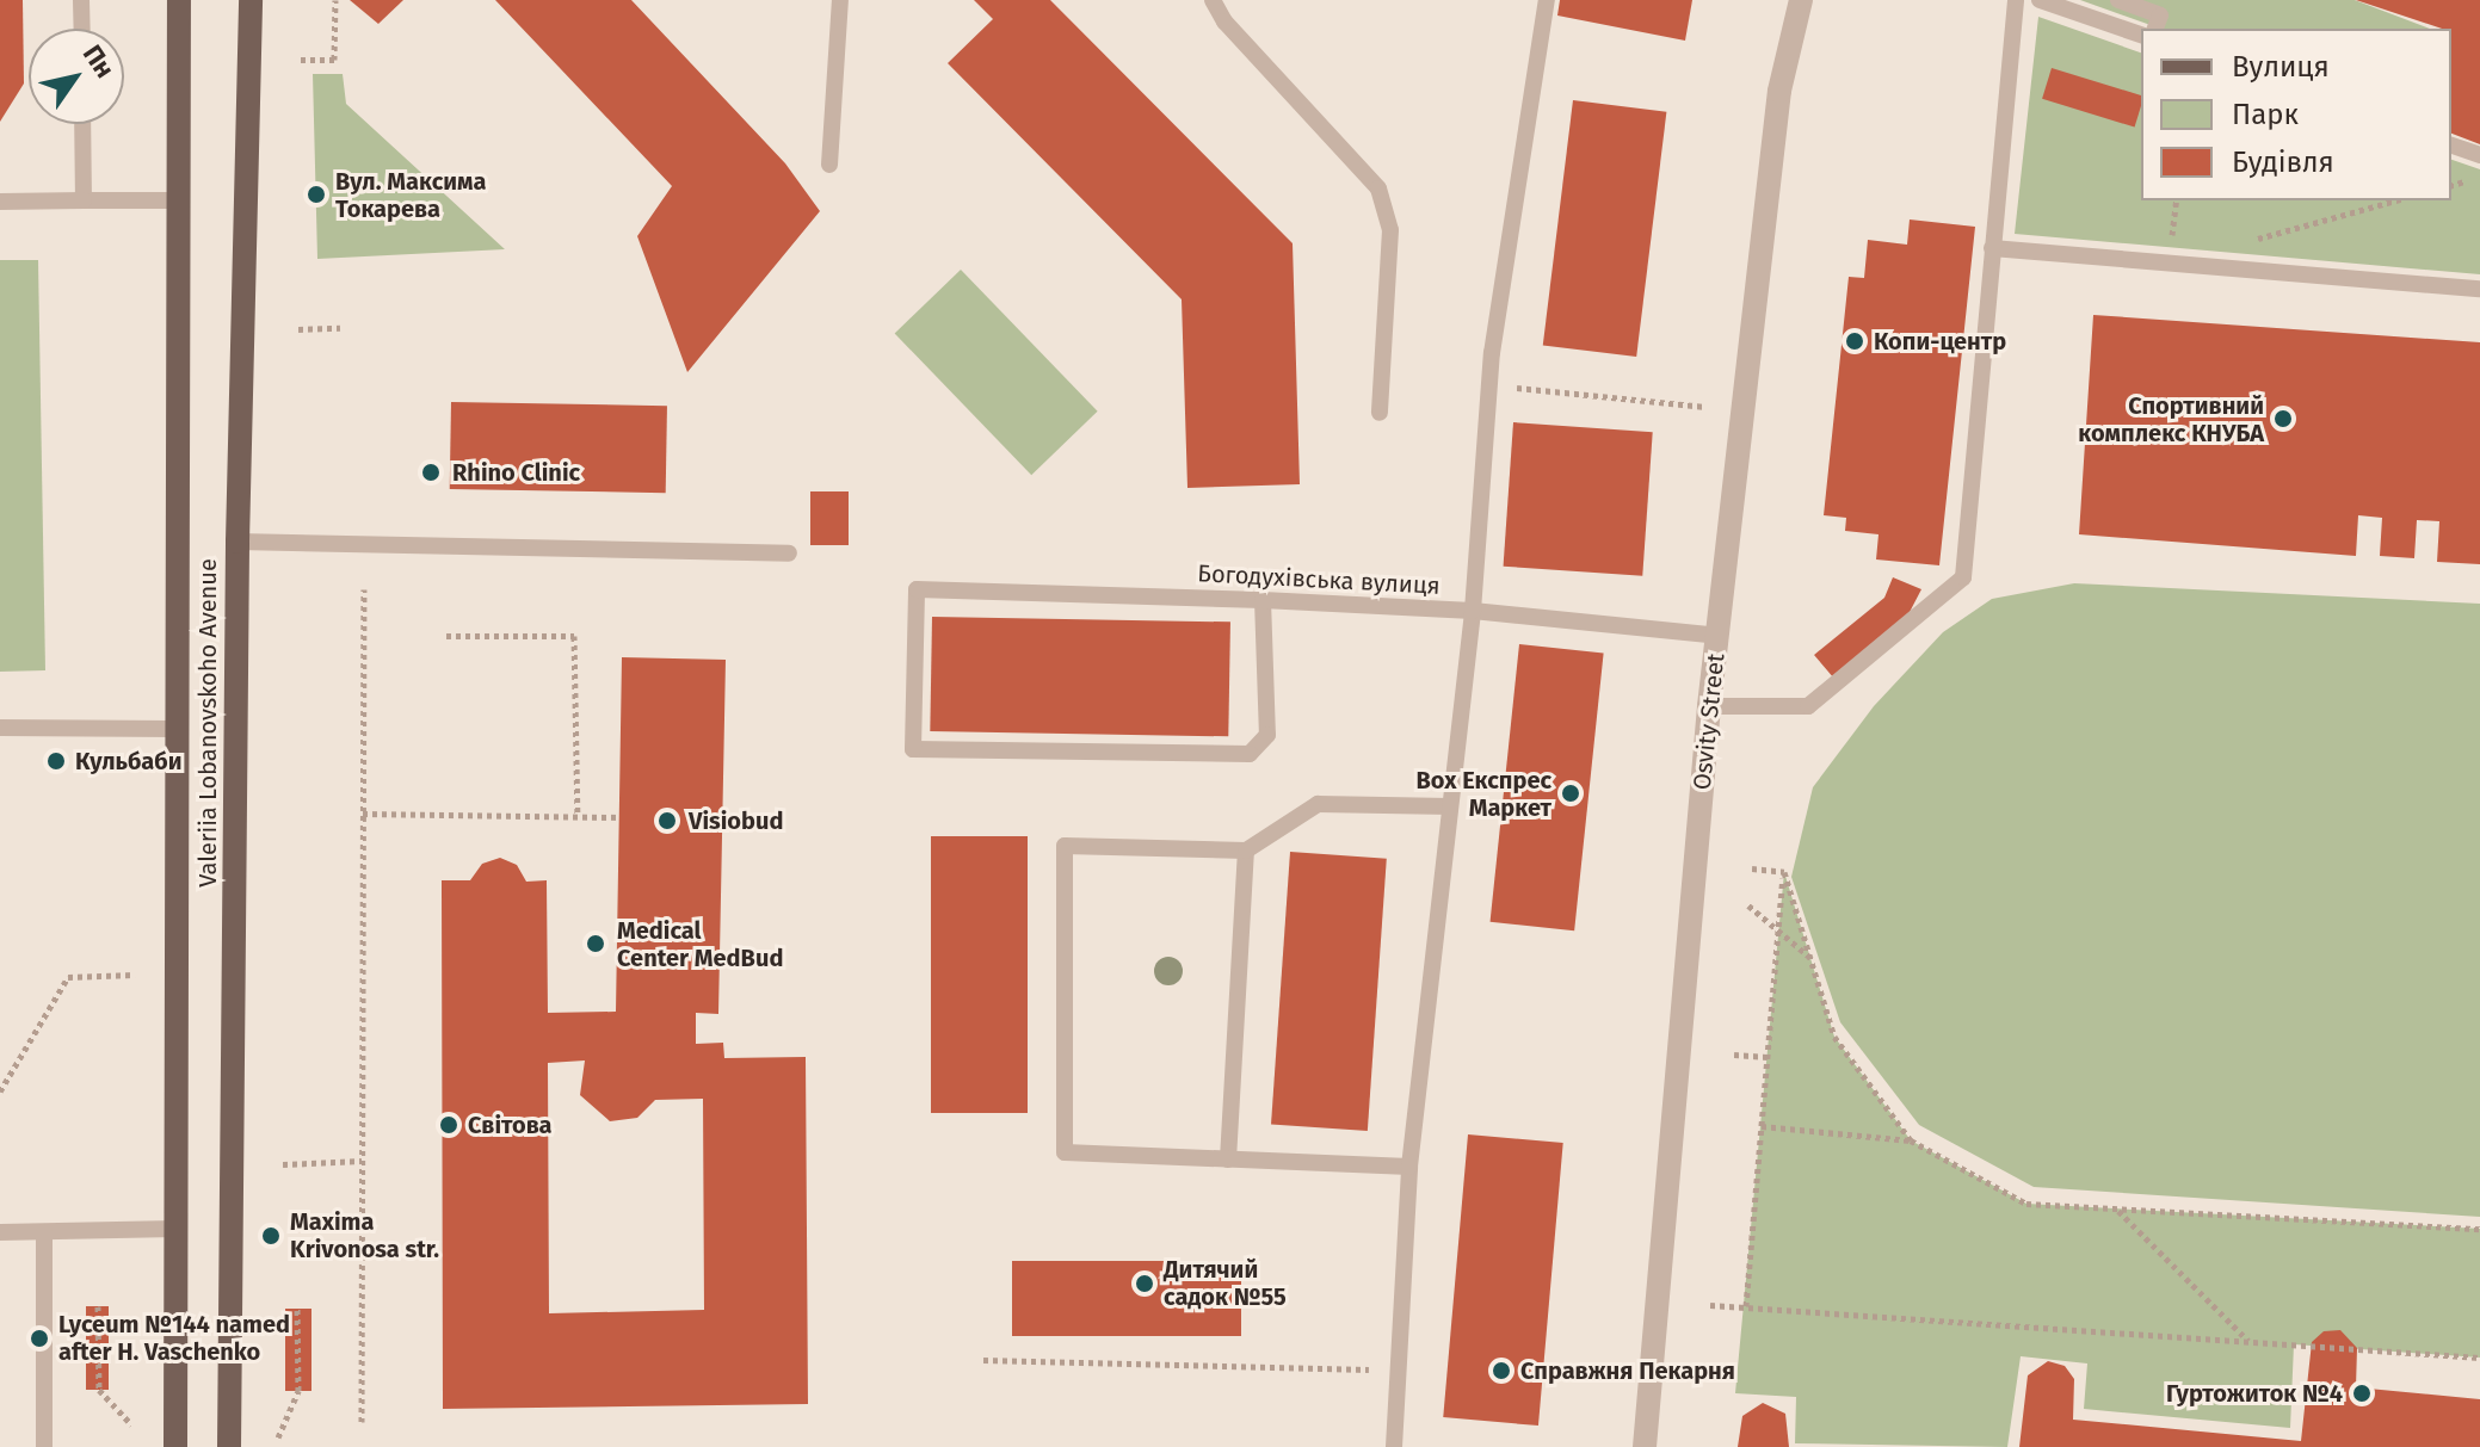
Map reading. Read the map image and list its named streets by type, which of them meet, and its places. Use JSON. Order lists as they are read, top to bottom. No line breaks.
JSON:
{"streets":{"main road":["Valeriia Lobanovskoho Avenue"],"street":["Osvity Street"],"lane":["Богодухівська вулиця"]},"crossings":[["Богодухівська вулиця","Osvity Street"]],"places":["Вул. Максима Токарева","Копи-центр","Спортивний комплекс КНУБА","Rhino Clinic","Кульбаби","Box Експрес Маркет","Visiobud","Medical Center MedBud","Світова","Maxima Krivonosa str.","Дитячий садок №55","Lyceum №144 named after H. Vaschenko","Справжня Пекарня","Гуртожиток №4"],"legend":["Вулиця","Парк","Будівля"],"north":"top right"}
